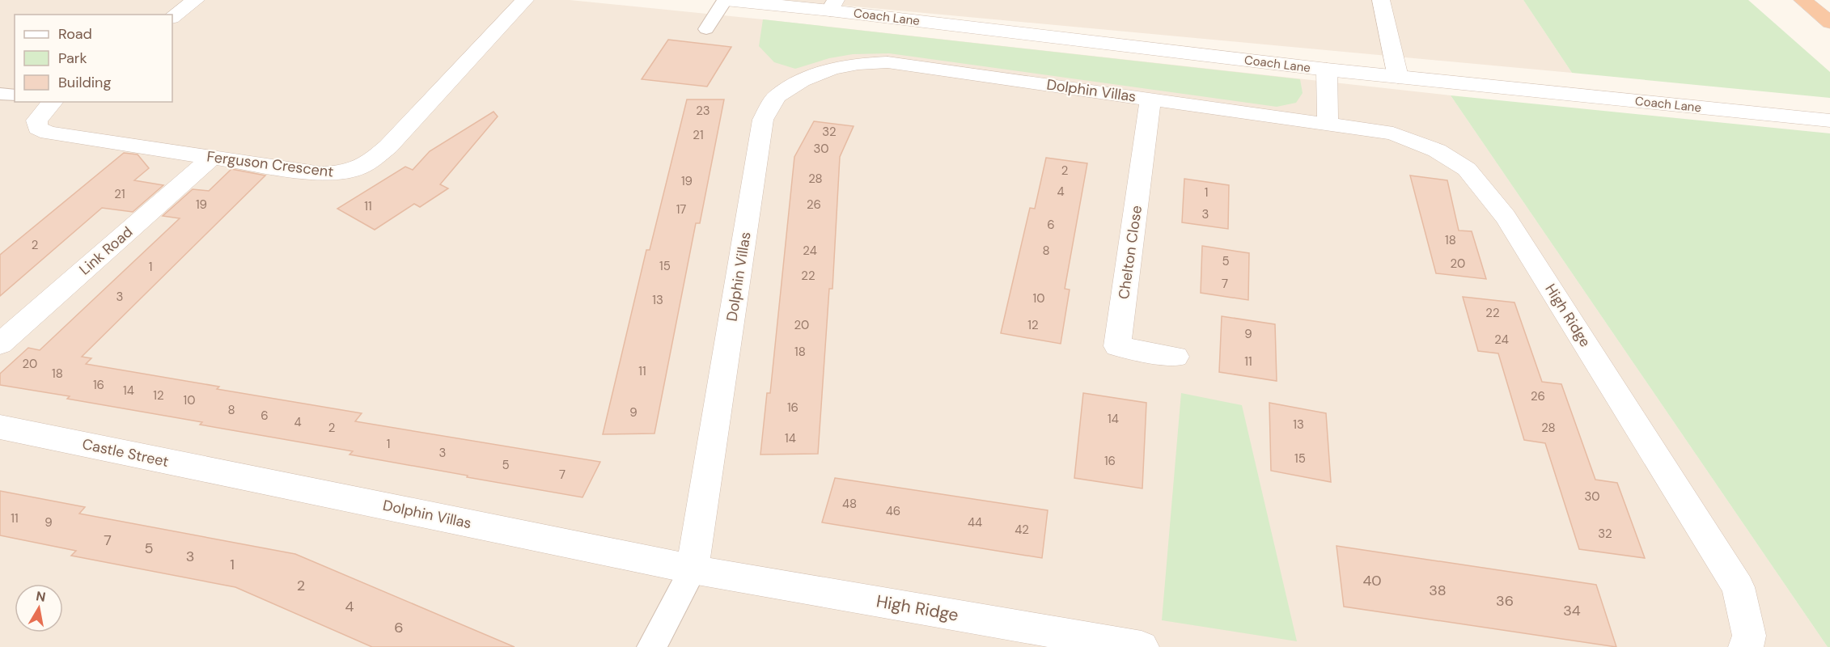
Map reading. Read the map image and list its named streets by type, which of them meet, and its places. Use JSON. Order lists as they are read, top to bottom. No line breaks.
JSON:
{"streets":{"street":["Coach Lane","Dolphin Villas","Ferguson Crescent","Link Road","Chelton Close","High Ridge","Castle Street"]},"crossings":[["Dolphin Villas","Chelton Close"],["Dolphin Villas","High Ridge"],["Dolphin Villas","Castle Street"],["Ferguson Crescent","Link Road"]],"house_numbers":["23","32","21","30","2","28","19","4","1","21","19","26","11","17","3","6","18","2","24","8","5","20","15","1","22","7","3","10","13","22","20","12","9","24","18","11","20","11","18","16","14","12","26","10","16","8","9","6","14","4","13","2","28","14","1","3","15","16","5","7","30","48","46","11","9","44","42","32","7","5","3","1","40","2","38","36","4","34","6"],"legend":["Road","Park","Building"],"north":"top"}
